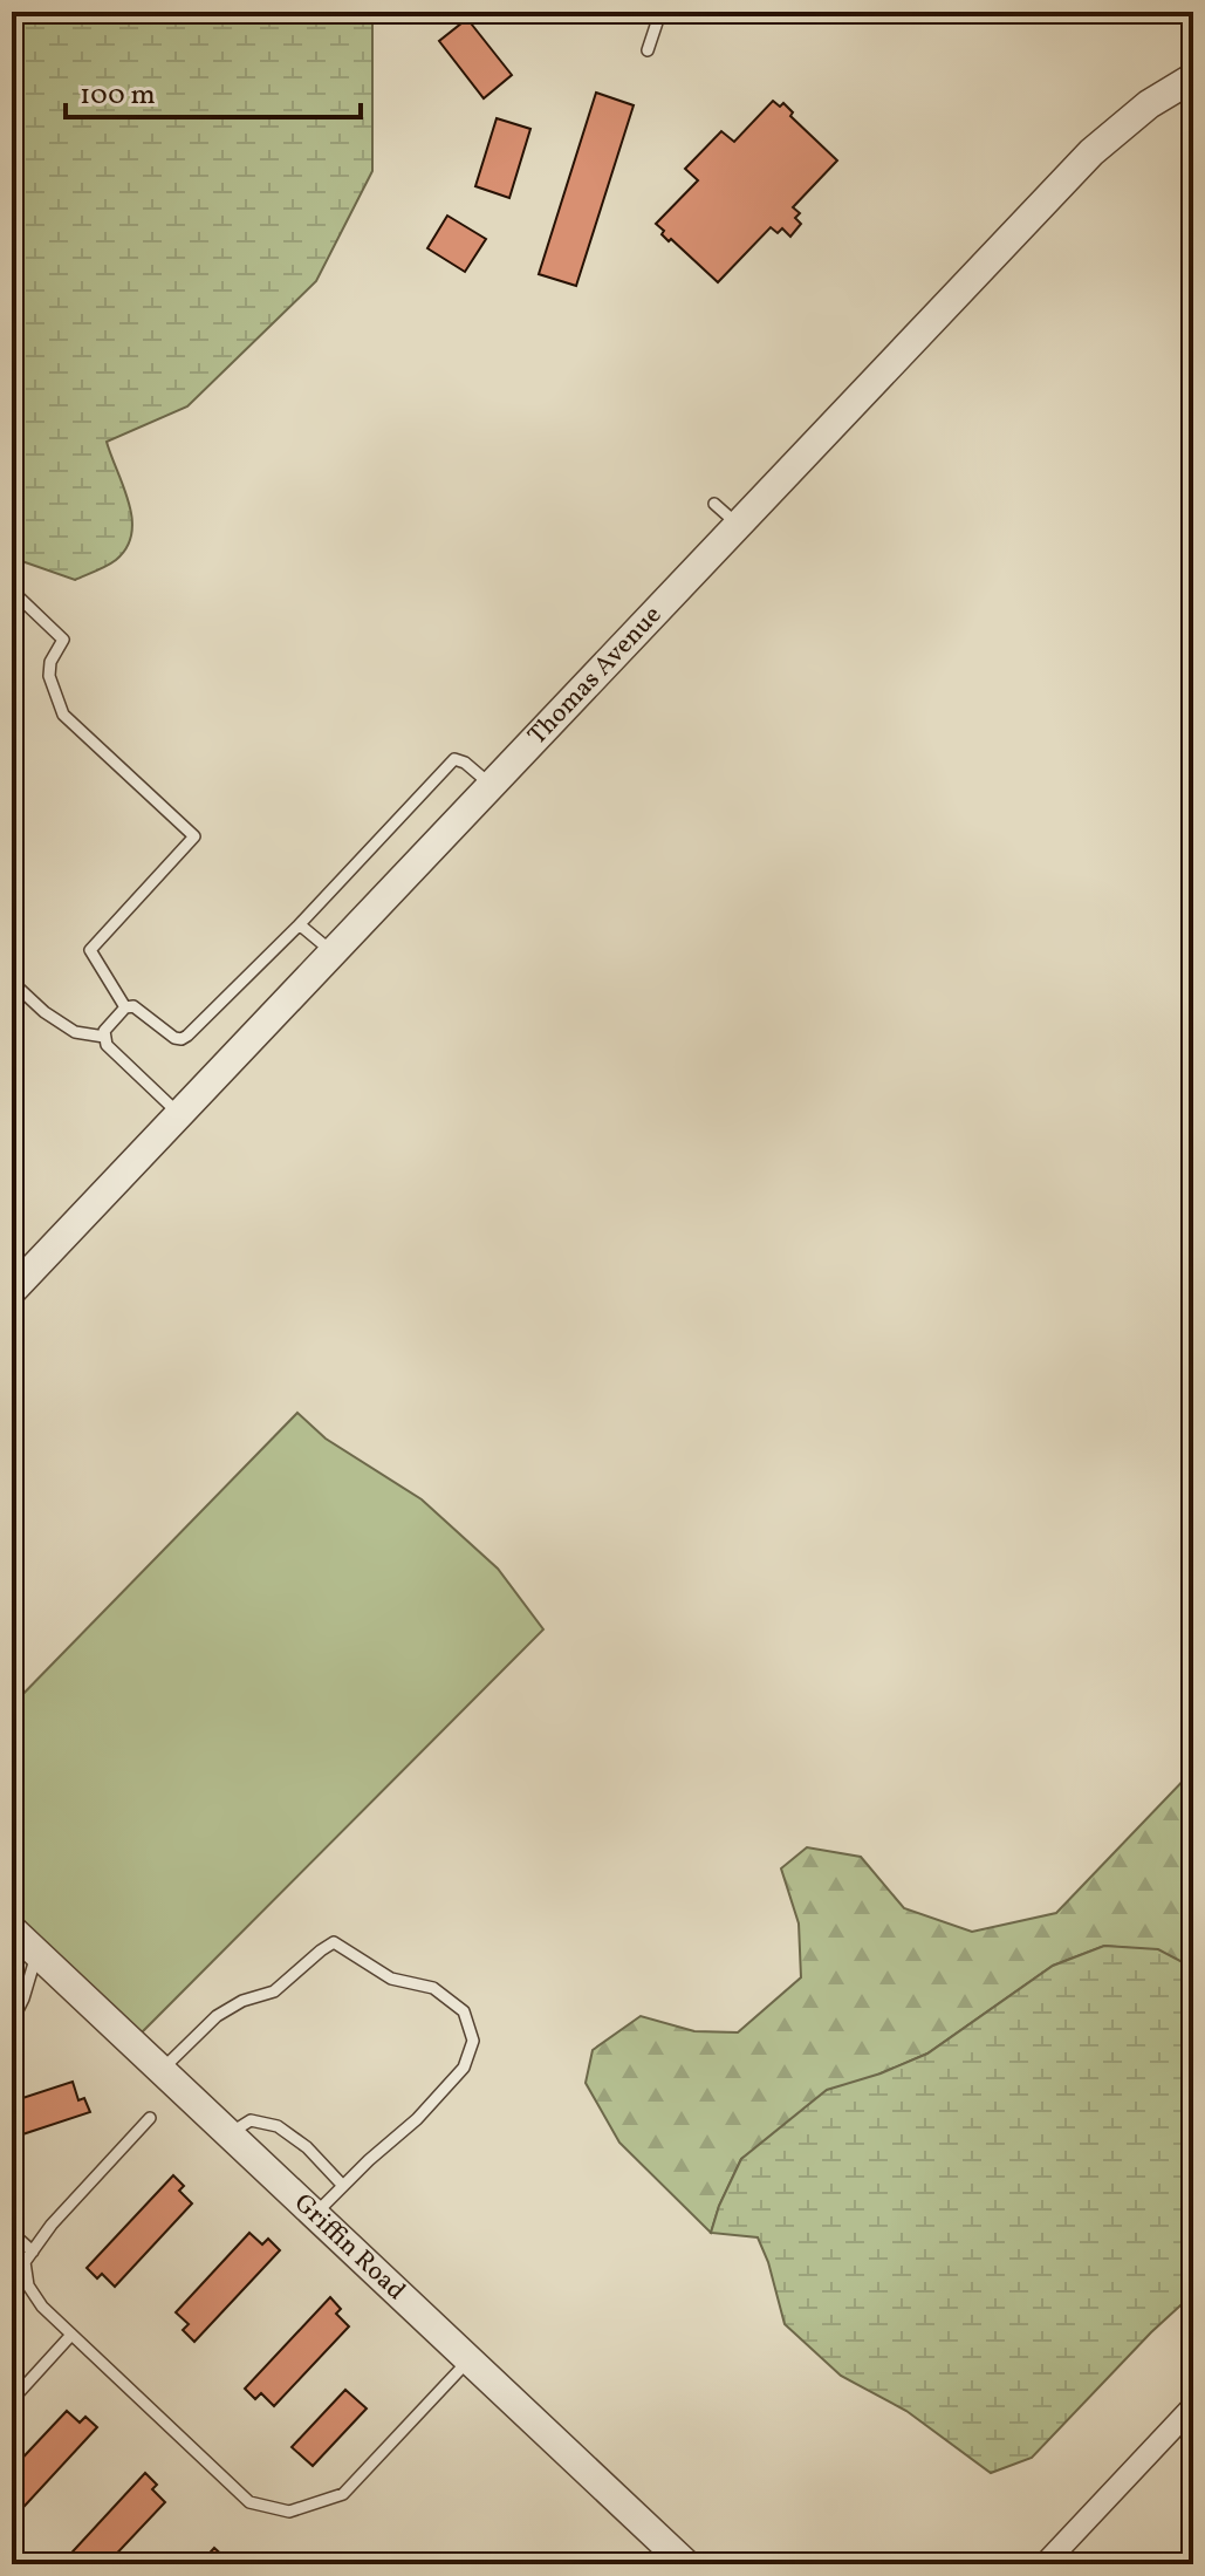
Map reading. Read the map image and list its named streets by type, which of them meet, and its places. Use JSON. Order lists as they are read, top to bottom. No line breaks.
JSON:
{"streets":{"street":["Thomas Avenue","Griffin Road"]},"scale_bar":"100 m"}
